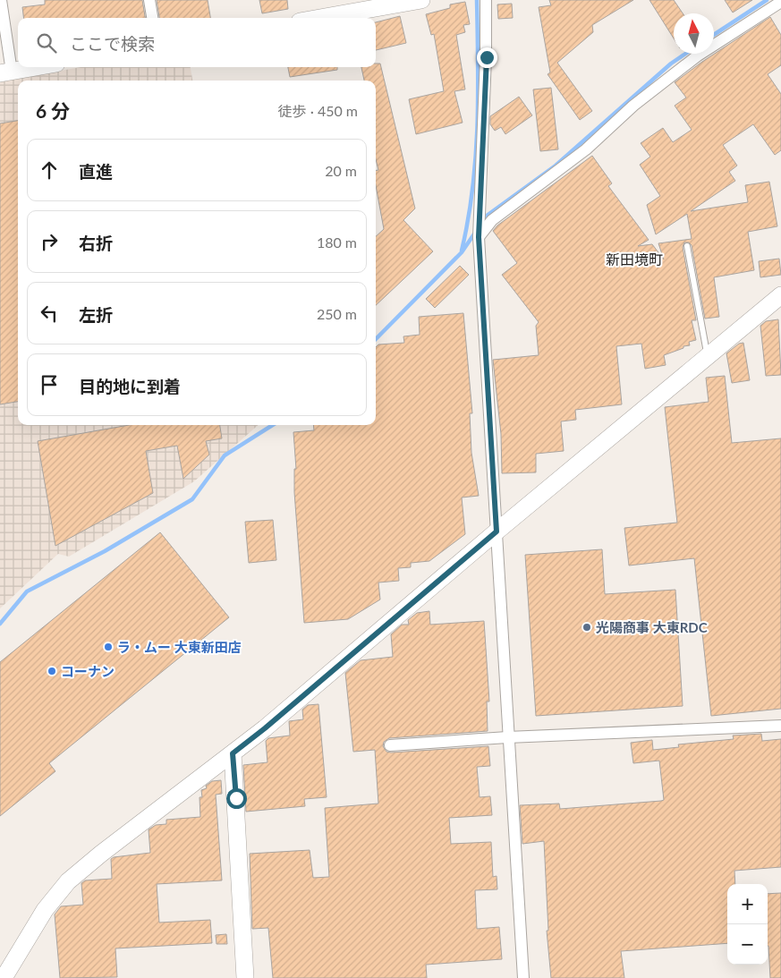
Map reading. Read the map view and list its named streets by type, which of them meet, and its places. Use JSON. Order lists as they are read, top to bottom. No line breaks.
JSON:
{"districts":["新田境町"],"places":["光陽商事 大東RDC","ラ・ムー 大東新田店","コーナン"],"north":"top","page":{"search":"ここで検索","heading":["6 分","徒歩 · 450 m"],"list":[["直進","20 m"],["右折","180 m"],["左折","250 m"],"目的地に到着"],"map_buttons":["+","−"]}}
